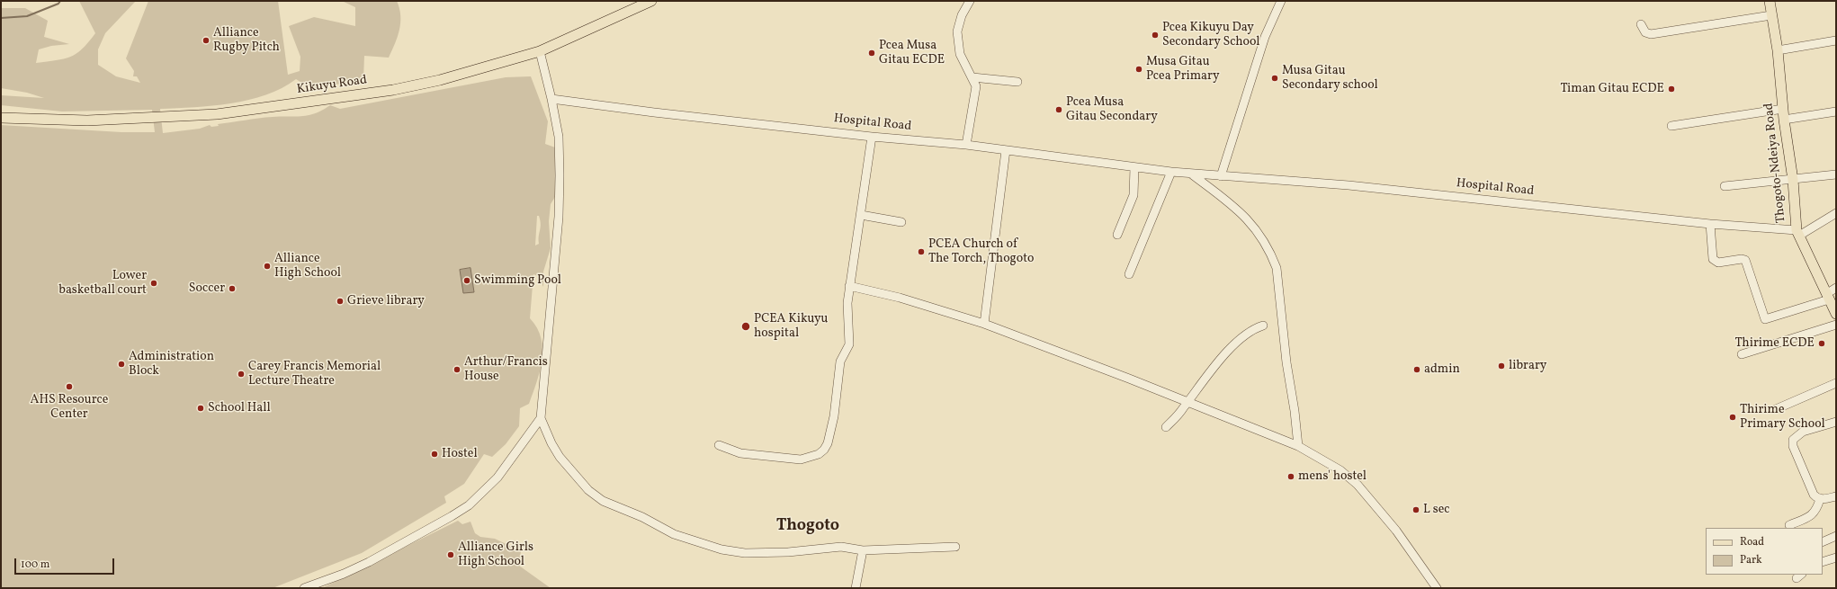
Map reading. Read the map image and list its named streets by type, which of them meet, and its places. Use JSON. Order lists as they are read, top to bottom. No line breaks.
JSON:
{"streets":{"main road":["Kikuyu Road","Thogoto-Ndeiya Road"],"street":["Hospital Road"]},"crossings":[["Hospital Road","Thogoto-Ndeiya Road"]],"districts":["Thogoto"],"places":["Pcea Kikuyu Day Secondary School","Alliance Rugby Pitch","Pcea Musa Gitau ECDE","Musa Gitau Pcea Primary","Musa Gitau Secondary school","Timan Gitau ECDE","Pcea Musa Gitau Secondary","PCEA Church of The Torch, Thogoto","Alliance High School","Swimming Pool","Lower basketball court","Soccer","Grieve library","PCEA Kikuyu hospital","Thirime ECDE","Administration Block","library","Arthur/Francis House","admin","Carey Francis Memorial Lecture Theatre","AHS Resource Center","School Hall","Thirime Primary School","Hostel","mens' hostel","L sec","Alliance Girls High School"],"legend":["Road","Park"],"scale_bar":"100 m"}
